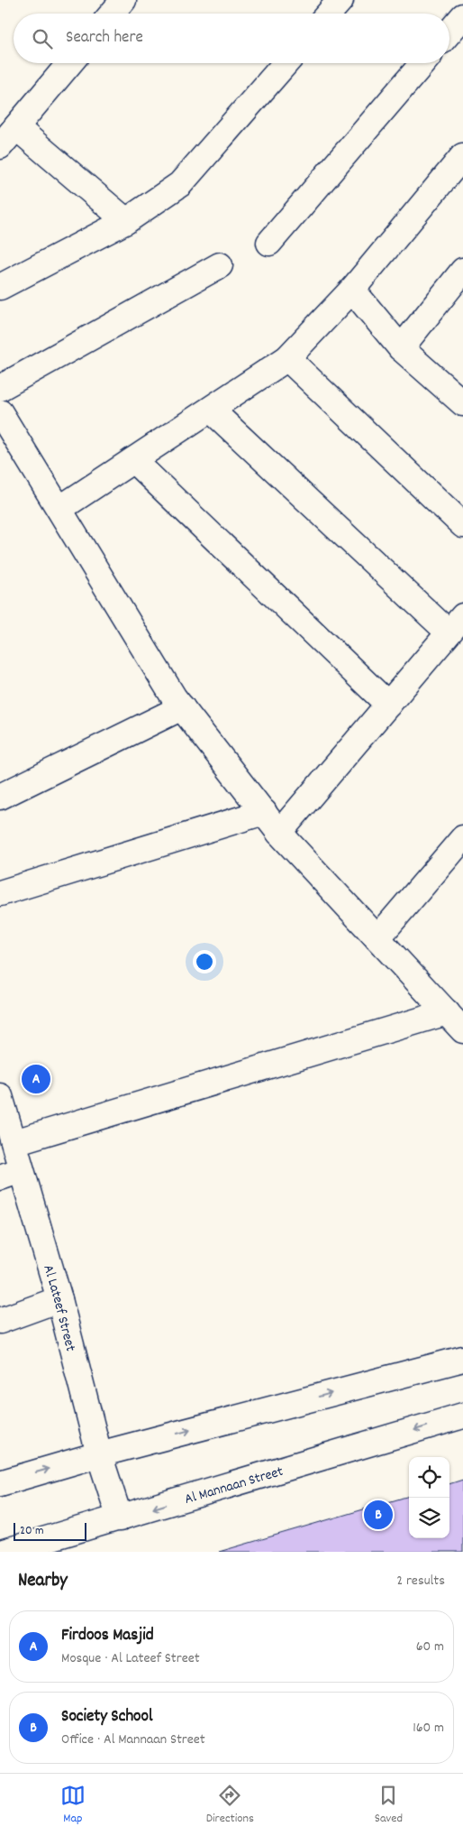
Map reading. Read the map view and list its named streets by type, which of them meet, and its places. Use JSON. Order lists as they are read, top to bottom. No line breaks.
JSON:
{"streets":{"street":["Al Lateef Street","Al Mannaan Street"]},"crossings":[["Al Lateef Street","Al Mannaan Street"]],"scale_bar":"20 m","page":{"search":"Search here","pins":["A","B"],"scale":"20 m","heading":["Nearby","2 results"],"list":[{"mark":"A","name":"Firdoos Masjid","note":"Mosque · Al Lateef Street","value":"60 m"},{"mark":"B","name":"Society School","note":"Office · Al Mannaan Street","value":"160 m"}],"nav":["Map","Directions","Saved"]}}
